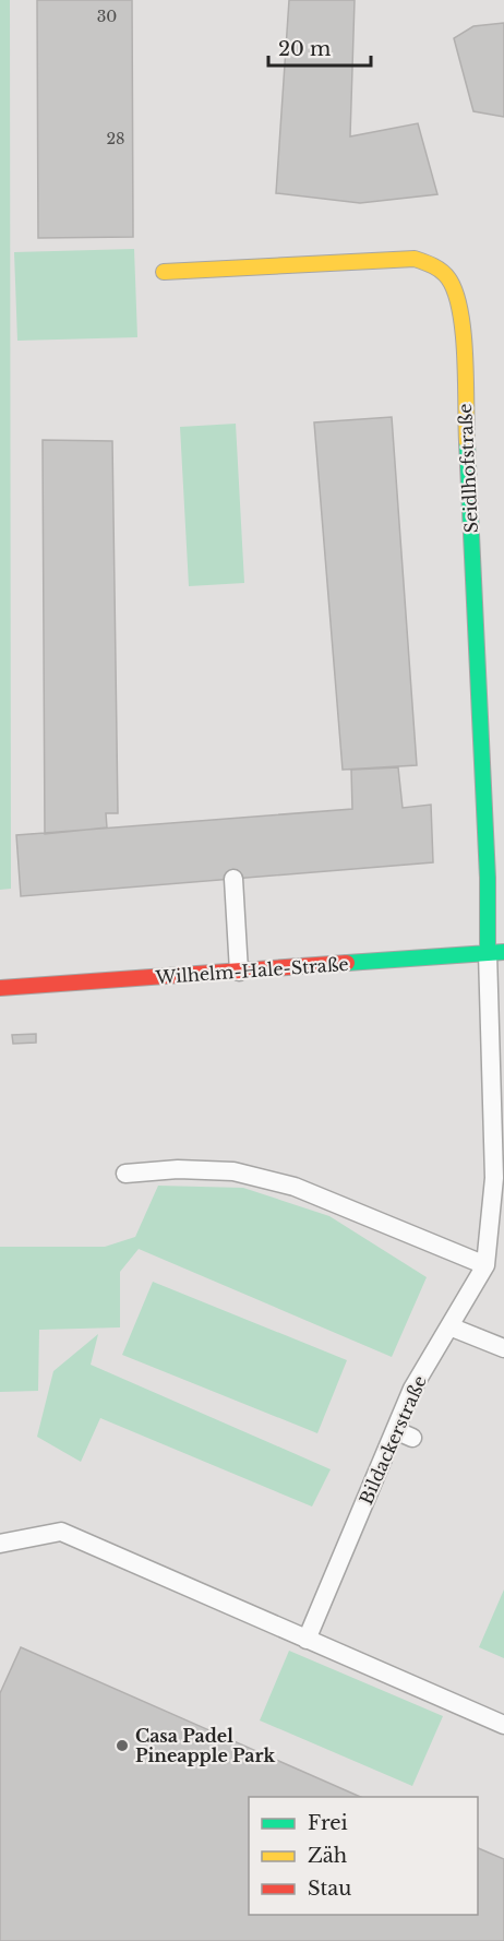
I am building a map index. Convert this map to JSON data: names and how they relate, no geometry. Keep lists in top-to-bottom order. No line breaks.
{"streets":{"street":["Seidlhofstraße","Wilhelm-Hale-Straße"],"lane":["Bildackerstraße"]},"crossings":[["Seidlhofstraße","Wilhelm-Hale-Straße"],["Seidlhofstraße","Bildackerstraße"],["Wilhelm-Hale-Straße","Bildackerstraße"]],"places":["Casa Padel Pineapple Park"],"house_numbers":["30","28"],"legend":["Frei","Zäh","Stau"],"scale_bar":"20 m"}
